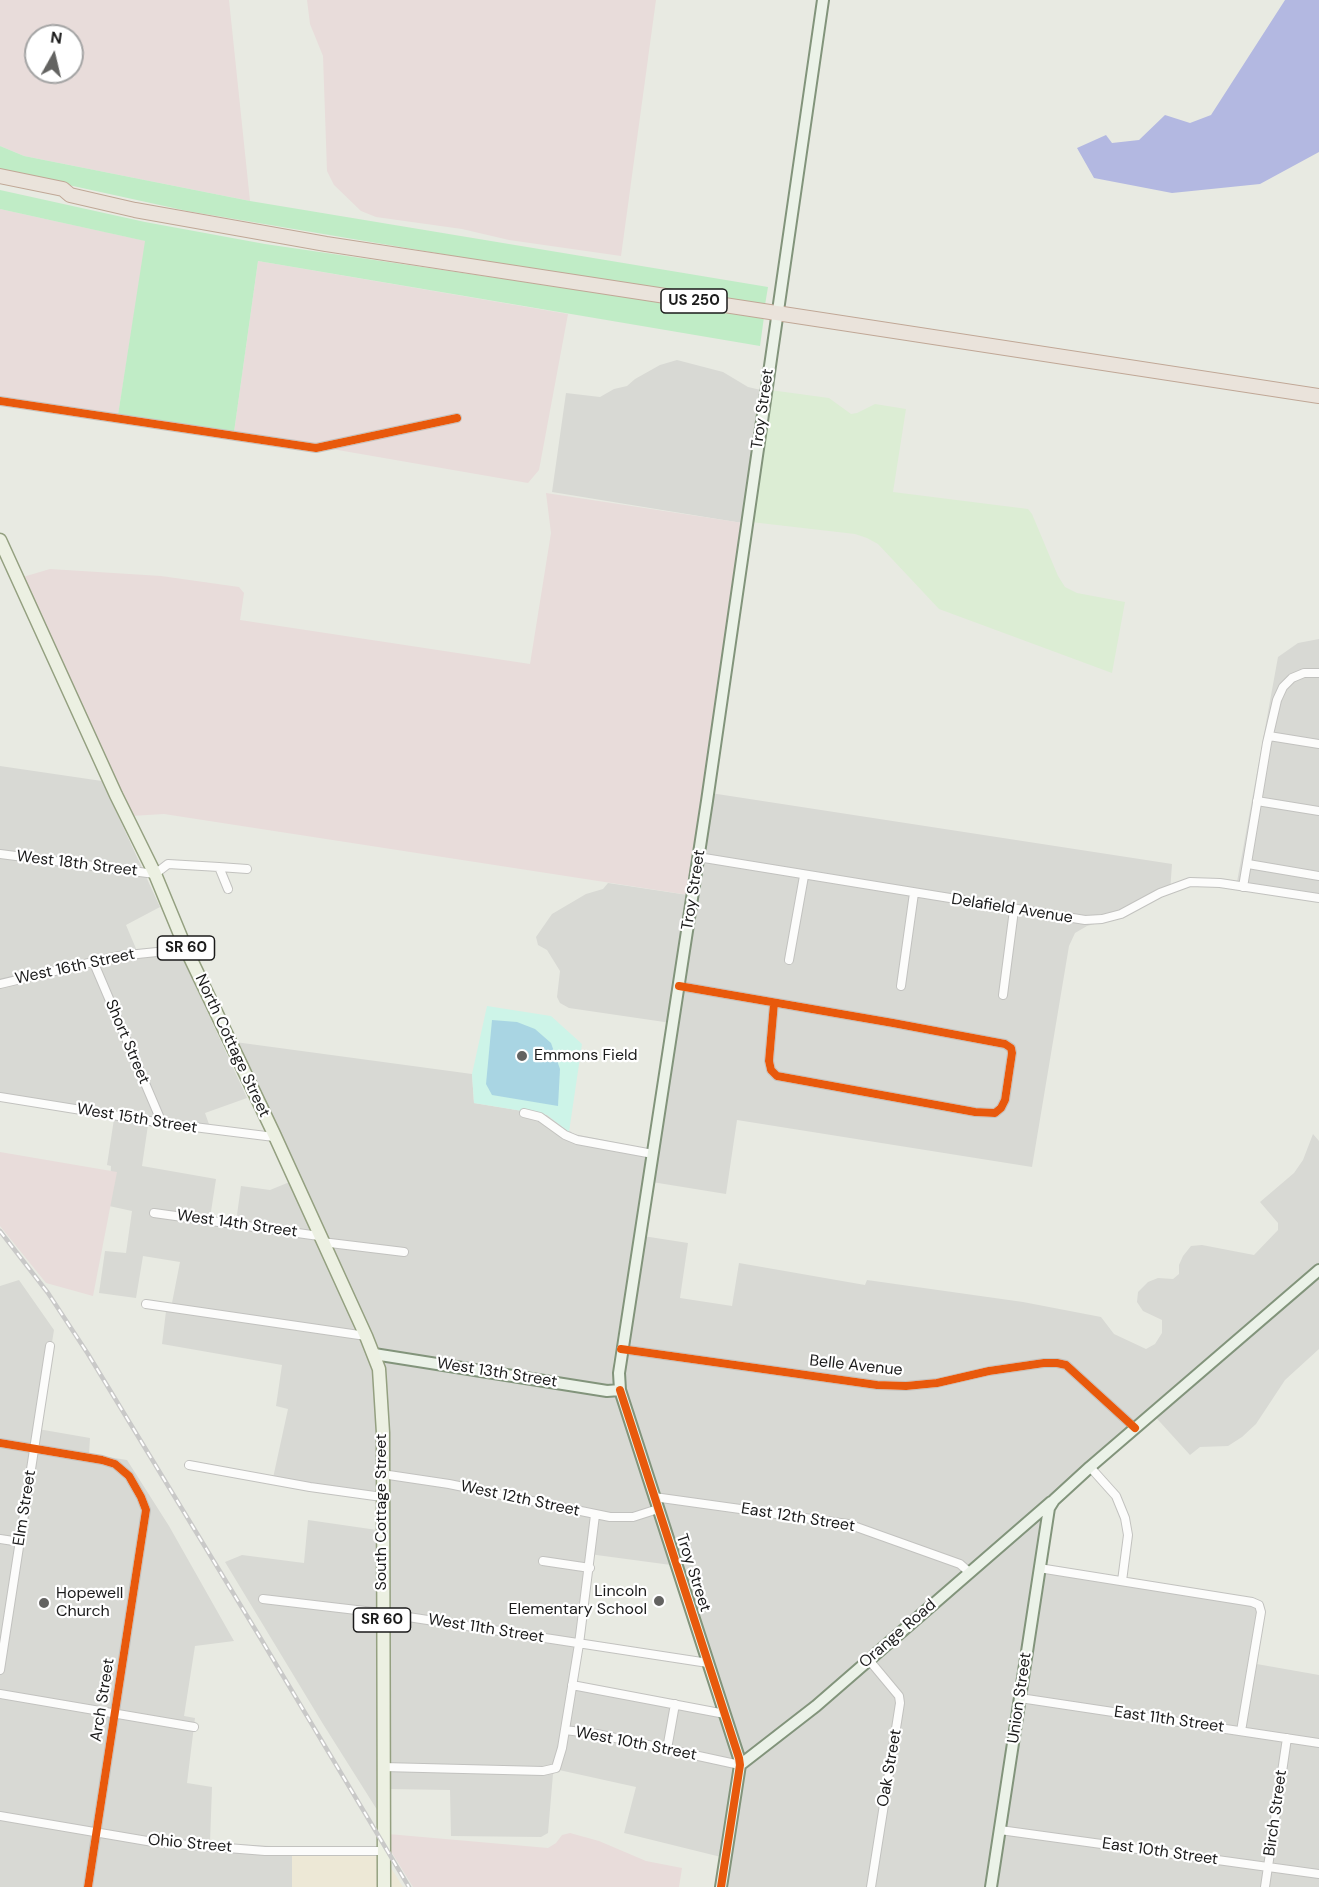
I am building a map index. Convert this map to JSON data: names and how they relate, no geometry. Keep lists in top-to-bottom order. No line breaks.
{"streets":{"highway":["US 250"],"main road":["Troy Street","SR 60","North Cottage Street","West 13th Street","South Cottage Street","Orange Road","Union Street"],"street":["West 18th Street","Delafield Avenue","West 16th Street","Short Street","West 15th Street","West 14th Street","Belle Avenue","West 12th Street","Elm Street","East 12th Street","West 11th Street","Arch Street","East 11th Street","West 10th Street","Oak Street","Birch Street","Ohio Street","East 10th Street"]},"crossings":[["US 250","Troy Street"],["Troy Street","Delafield Avenue"],["Troy Street","Belle Avenue"],["Troy Street","West 13th Street"],["Troy Street","West 12th Street"],["Troy Street","East 12th Street"],["Troy Street","West 11th Street"],["Troy Street","Orange Road"],["Troy Street","West 10th Street"],["West 18th Street","North Cottage Street"],["West 16th Street","Short Street"],["West 16th Street","North Cottage Street"],["Short Street","West 15th Street"],["North Cottage Street","West 15th Street"],["North Cottage Street","West 14th Street"],["North Cottage Street","West 13th Street"],["North Cottage Street","South Cottage Street"],["Belle Avenue","Orange Road"],["West 13th Street","South Cottage Street"],["West 12th Street","South Cottage Street"],["Elm Street","Arch Street"],["South Cottage Street","West 11th Street"],["South Cottage Street","West 10th Street"],["South Cottage Street","Ohio Street"],["East 12th Street","Orange Road"],["Orange Road","Union Street"],["Orange Road","West 10th Street"],["Orange Road","Oak Street"],["Union Street","East 11th Street"],["Union Street","East 10th Street"],["Arch Street","Ohio Street"],["East 11th Street","Birch Street"],["Birch Street","East 10th Street"]],"places":["Emmons Field","Lincoln Elementary School","Hopewell Church"],"north":"top"}
